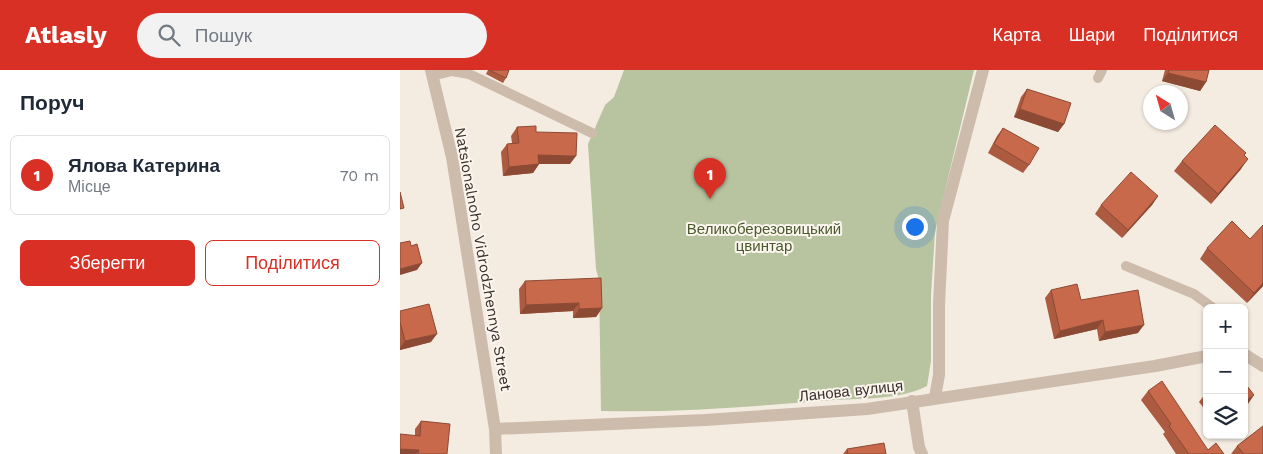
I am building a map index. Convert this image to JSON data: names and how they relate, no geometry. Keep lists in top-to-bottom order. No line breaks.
{"streets":{"street":["Natsionalnoho Vidrodzhennya Street","Ланова вулиця"]},"crossings":[["Natsionalnoho Vidrodzhennya Street","Ланова вулиця"]],"parks":["Великоберезовицький цвинтар"],"north":"top left","page":{"header":"Atlasly","search":"Пошук","nav":["Карта","Шари","Поділитися"],"heading":"Поруч","list":[{"mark":"1","name":"Ялова Катерина","note":"Місце","value":"70 m"}],"pins":"1","buttons":["Зберегти","Поділитися"],"map_buttons":["+","−"]}}
